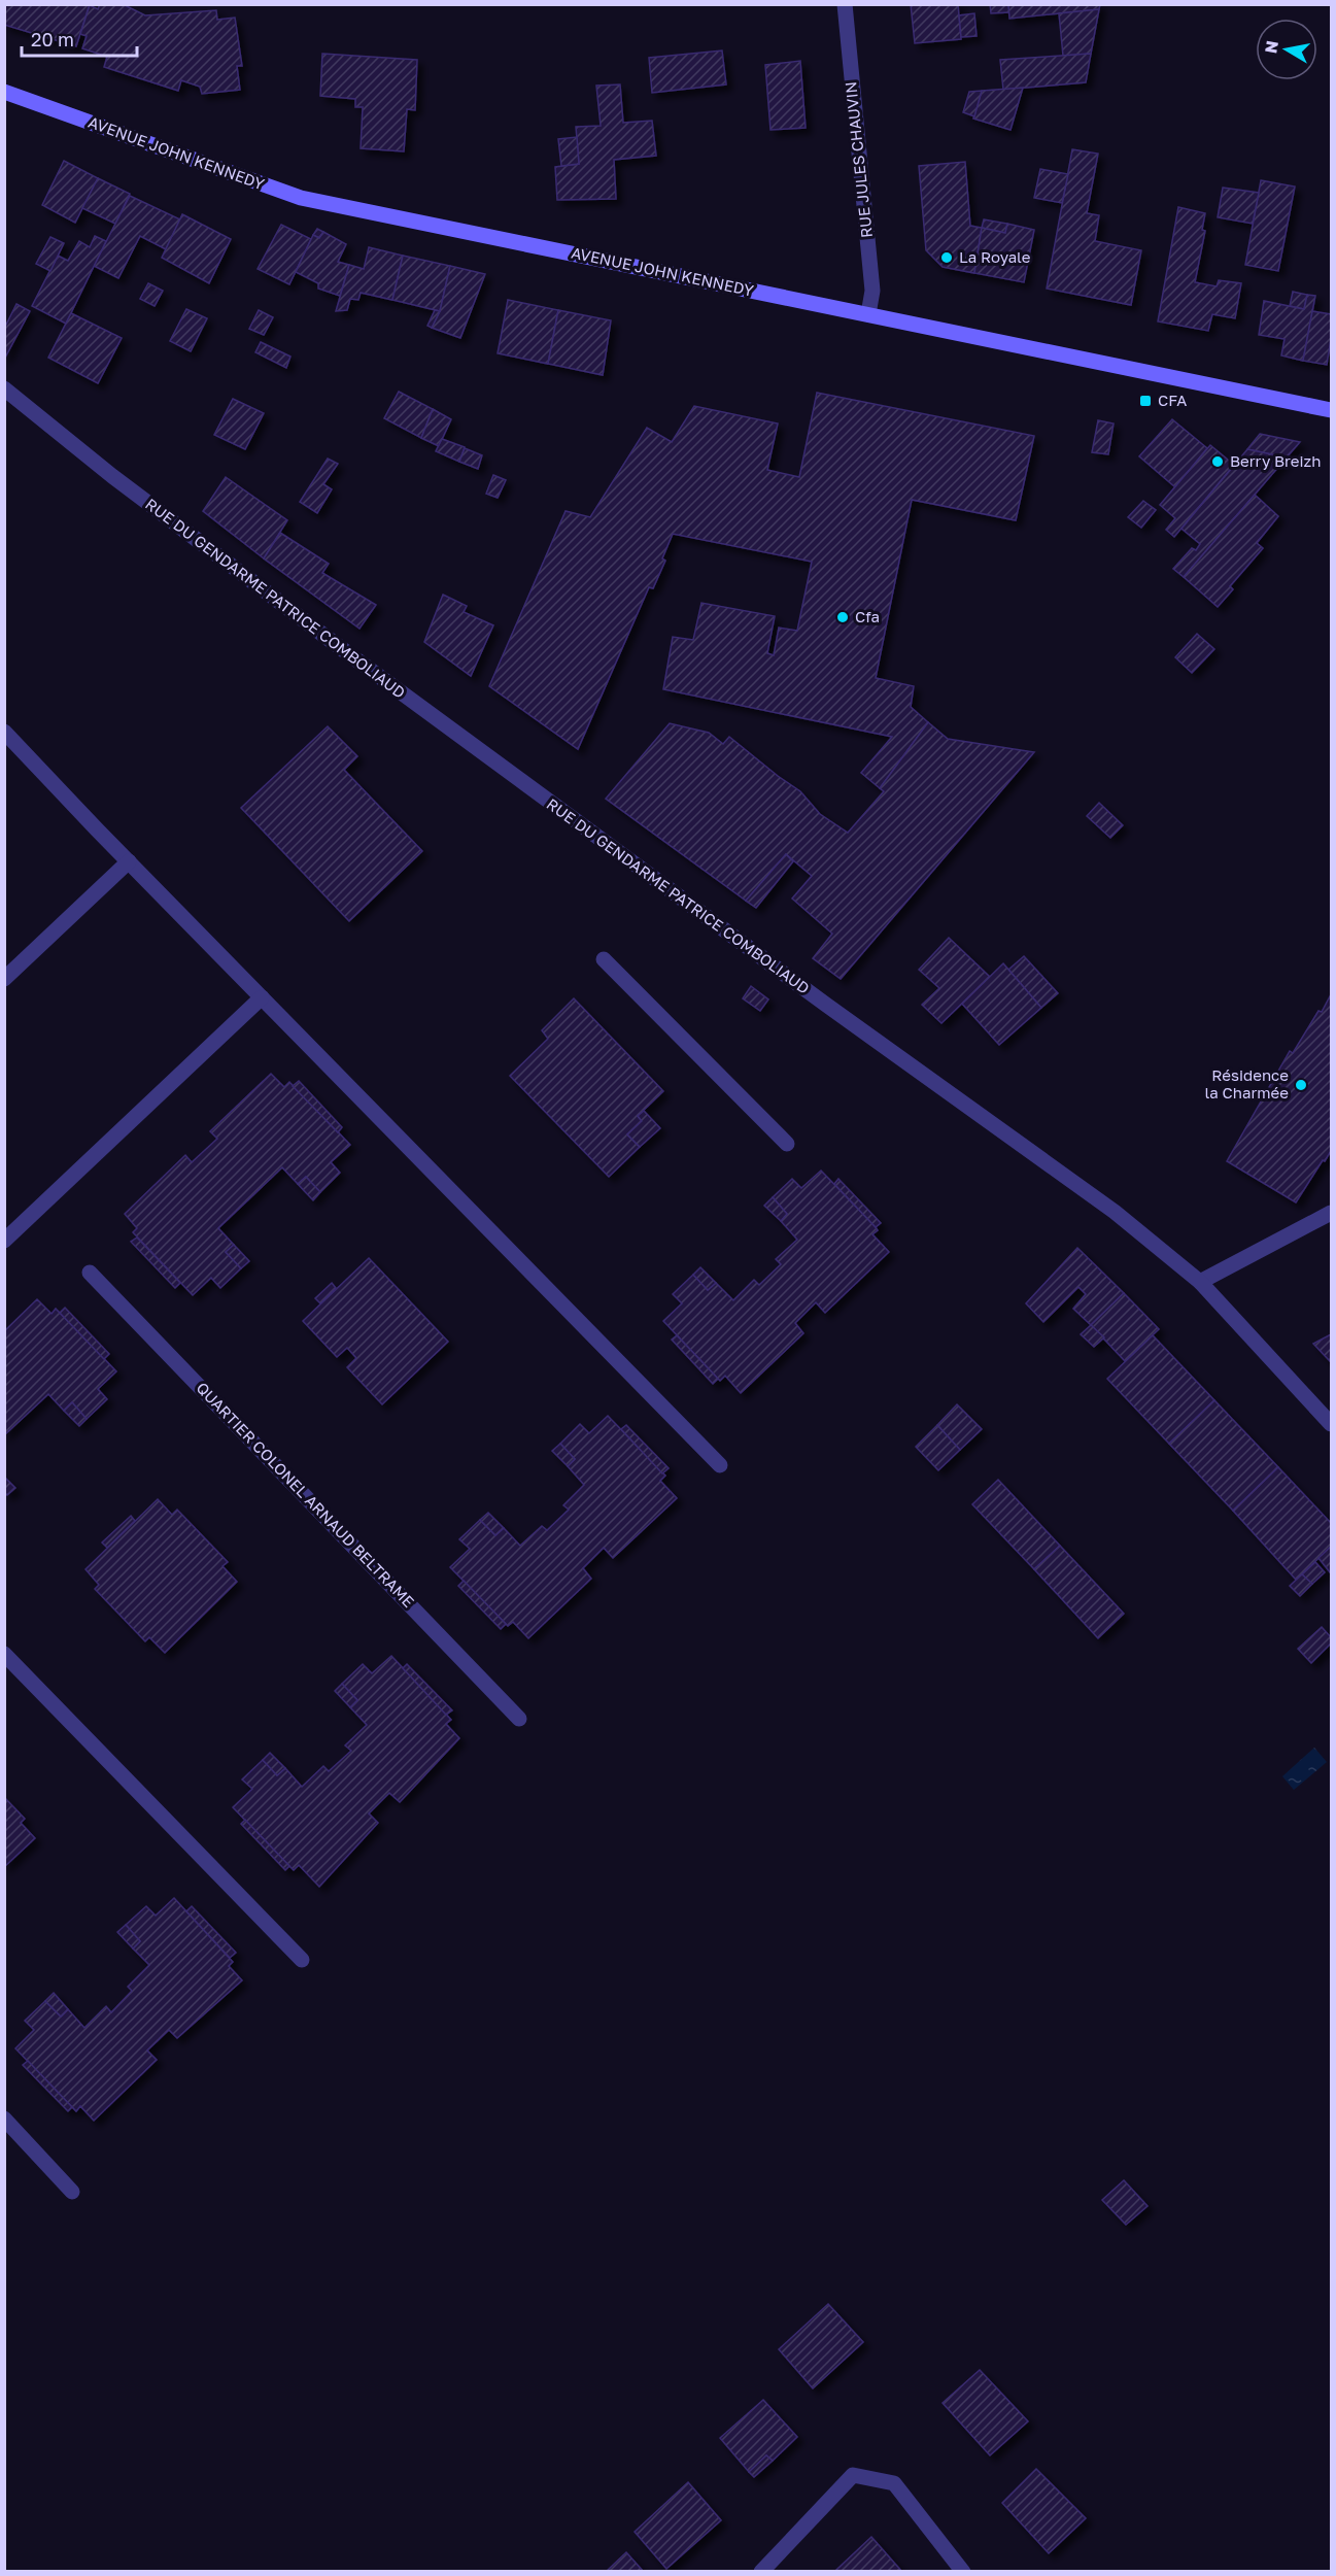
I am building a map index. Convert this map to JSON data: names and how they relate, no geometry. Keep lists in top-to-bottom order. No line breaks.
{"streets":{"main road":["AVENUE JOHN KENNEDY"],"street":["RUE JULES CHAUVIN","RUE DU GENDARME PATRICE COMBOLIAUD","QUARTIER COLONEL ARNAUD BELTRAME"]},"crossings":[["AVENUE JOHN KENNEDY","RUE JULES CHAUVIN"]],"places":{"other":["La Royale","Berry Breizh","Cfa","Résidence la Charmée"],"transit":["CFA"]},"scale_bar":"20 m","north":"left"}
